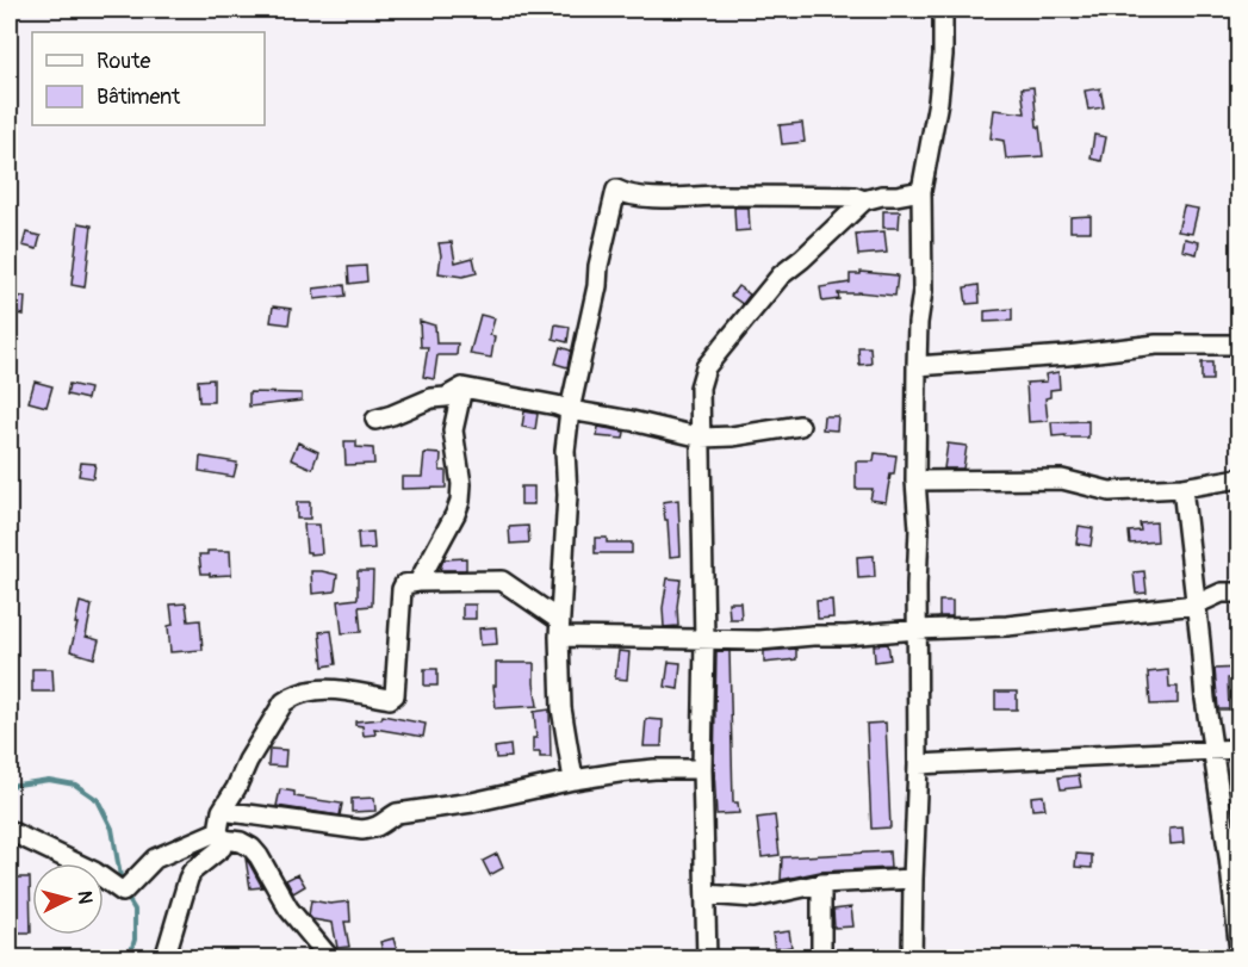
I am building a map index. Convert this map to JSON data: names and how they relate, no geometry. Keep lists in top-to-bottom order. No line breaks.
{"legend":["Route","Bâtiment"],"north":"right"}
